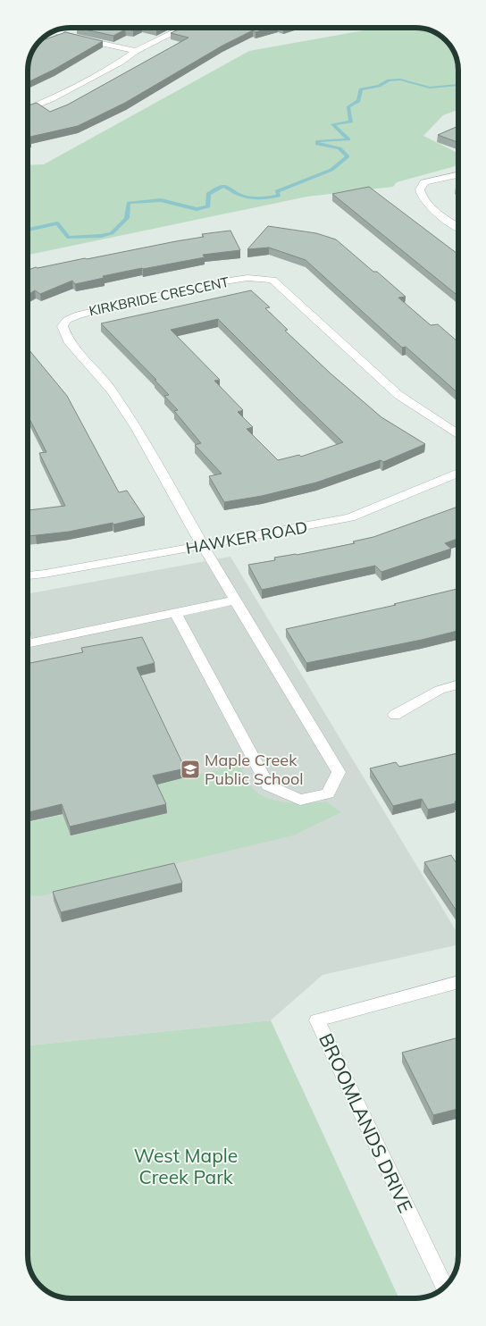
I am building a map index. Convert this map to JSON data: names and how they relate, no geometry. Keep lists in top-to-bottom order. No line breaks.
{"streets":{"street":["KIRKBRIDE CRESCENT","HAWKER ROAD","BROOMLANDS DRIVE"]},"crossings":[["KIRKBRIDE CRESCENT","HAWKER ROAD"]],"parks":["West Maple Creek Park"],"places":{"school or university":["Maple Creek Public School"]}}
